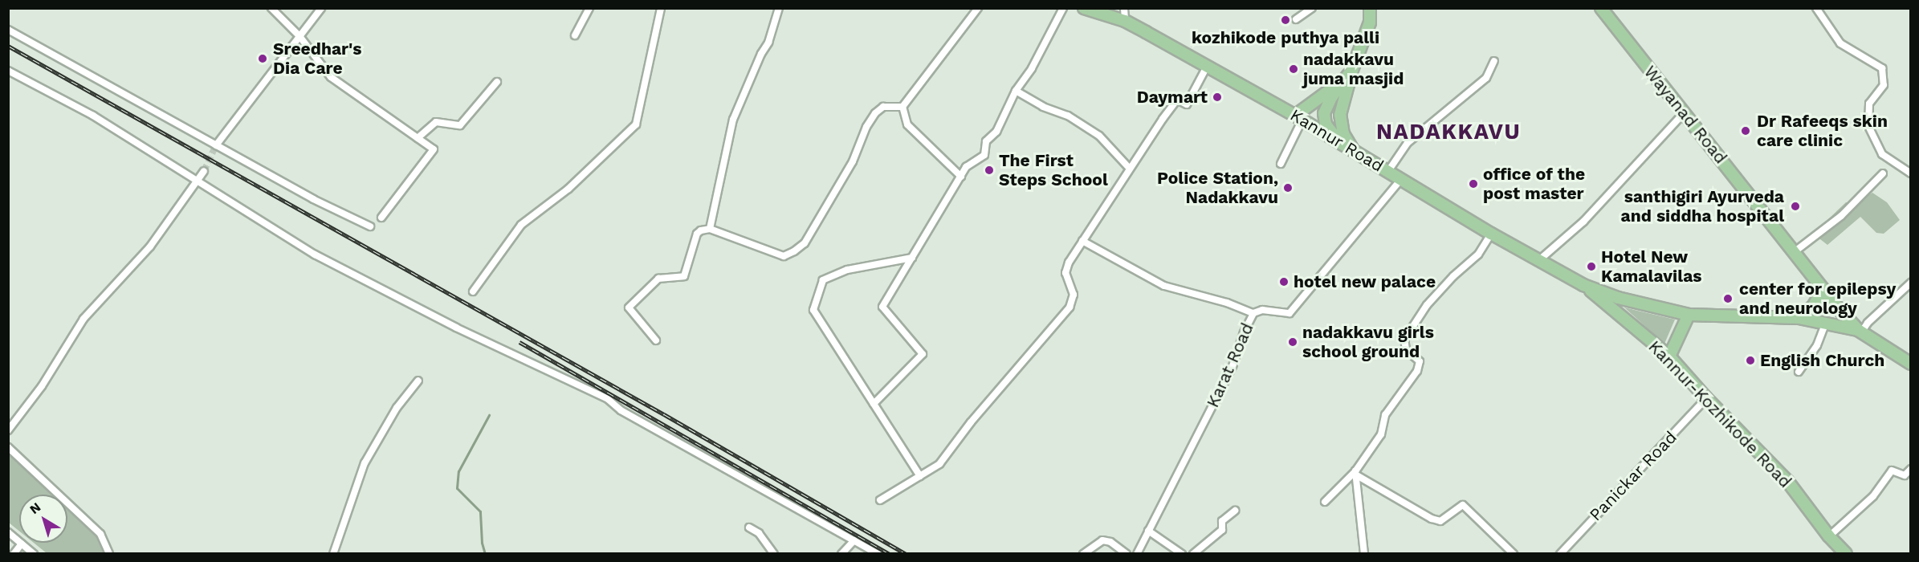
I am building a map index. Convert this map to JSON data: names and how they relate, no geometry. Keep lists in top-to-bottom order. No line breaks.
{"streets":{"main road":["Wayanad Road","Kannur Road","Kannur-Kozhikode Road"],"street":["Karat Road","Panickar Road"]},"crossings":[["Kannur Road","Karat Road"],["Kannur Road","Kannur-Kozhikode Road"],["Kannur-Kozhikode Road","Panickar Road"]],"districts":["NADAKKAVU"],"places":["kozhikode puthya palli","Sreedhar's Dia Care","nadakkavu juma masjid","Daymart","Dr Rafeeqs skin care clinic","The First Steps School","office of the post master","Police Station, Nadakkavu","santhigiri Ayurveda and siddha hospital","Hotel New Kamalavilas","hotel new palace","center for epilepsy and neurology","nadakkavu girls school ground","English Church"],"north":"top left"}
